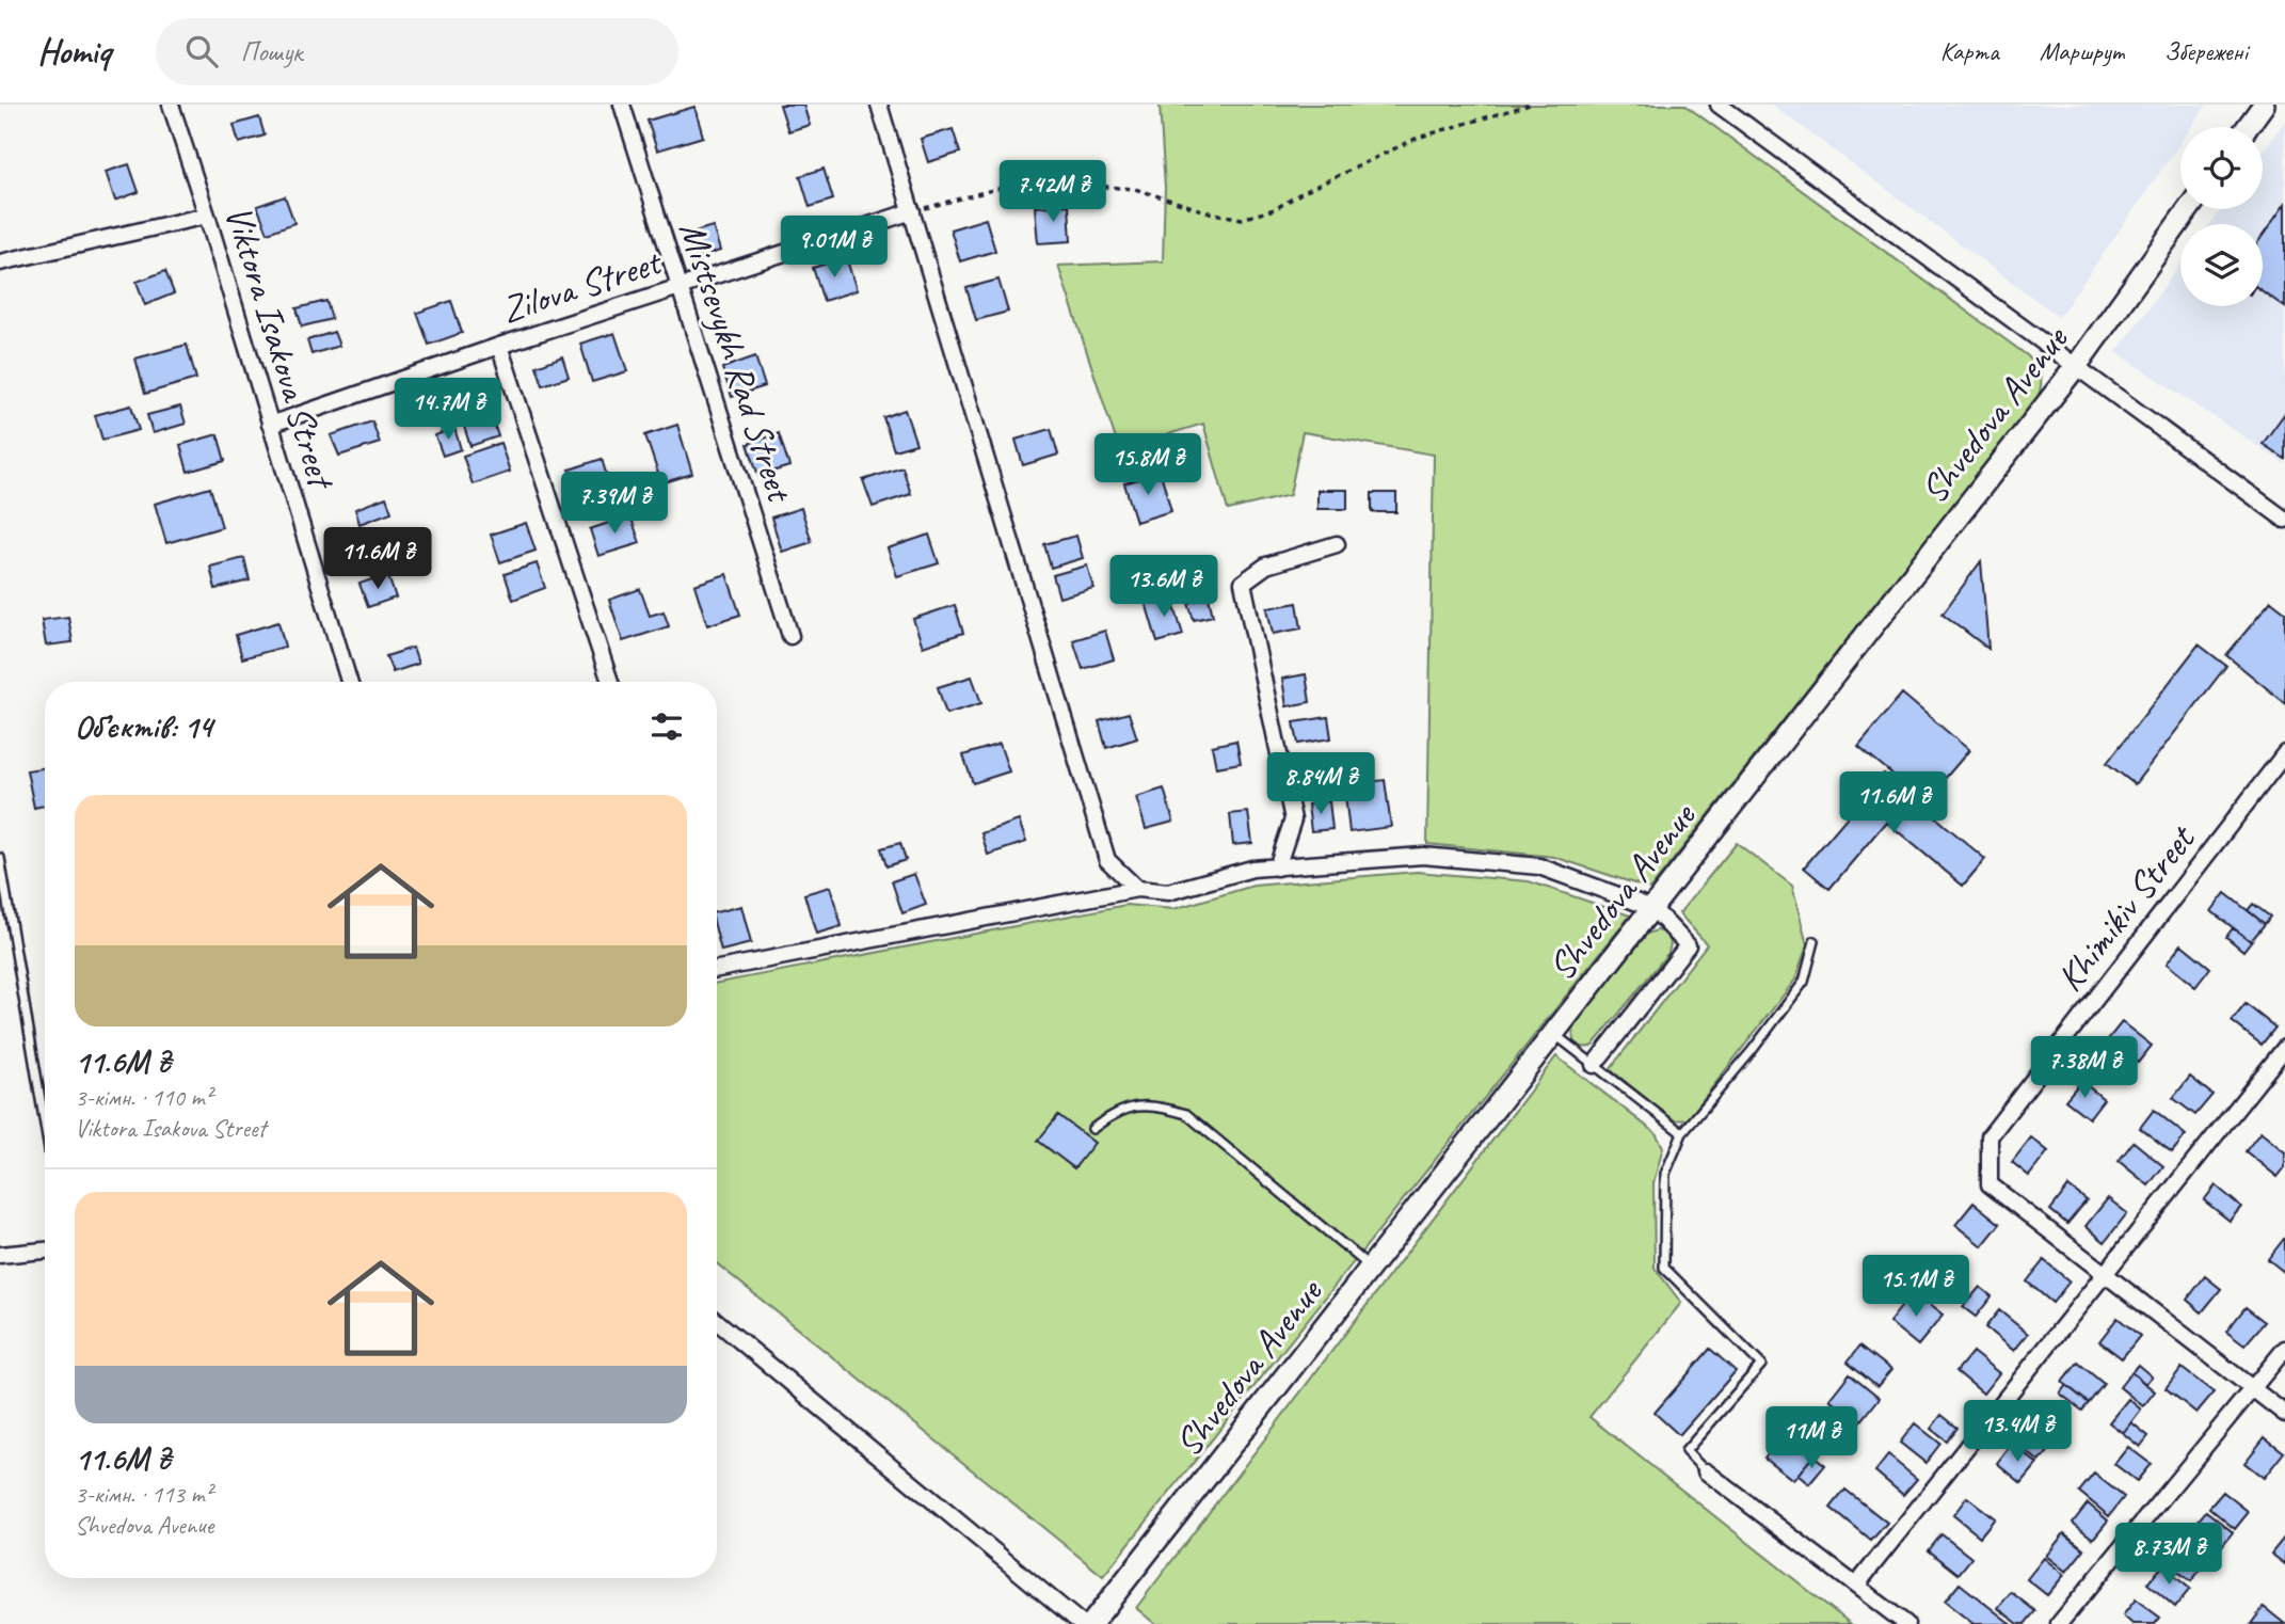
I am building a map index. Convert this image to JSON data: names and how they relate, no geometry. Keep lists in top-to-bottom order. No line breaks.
{"streets":{"street":["Zilova Street","Viktora Isakova Street","Mistsevykh Rad Street","Shvedova Avenue","Khimikiv Street"]},"crossings":[["Zilova Street","Viktora Isakova Street"],["Zilova Street","Mistsevykh Rad Street"]],"page":{"header":"Homiq","search":"Пошук","nav":["Карта","Маршрут","Збережені"],"price":["7.42M ₴","9.01M ₴","14.7M ₴","15.8M ₴","7.39M ₴","11.6M ₴","13.6M ₴","8.84M ₴","11.6M ₴","7.38M ₴","15.1M ₴","13.4M ₴","11M ₴","8.73M ₴"],"heading":"Об’єктів: 14","list":[{"name":"11.6M ₴","note":"3-кімн. · 110 m² · Viktora Isakova Street"},{"name":"11.6M ₴","note":"3-кімн. · 113 m² · Shvedova Avenue"}]}}
